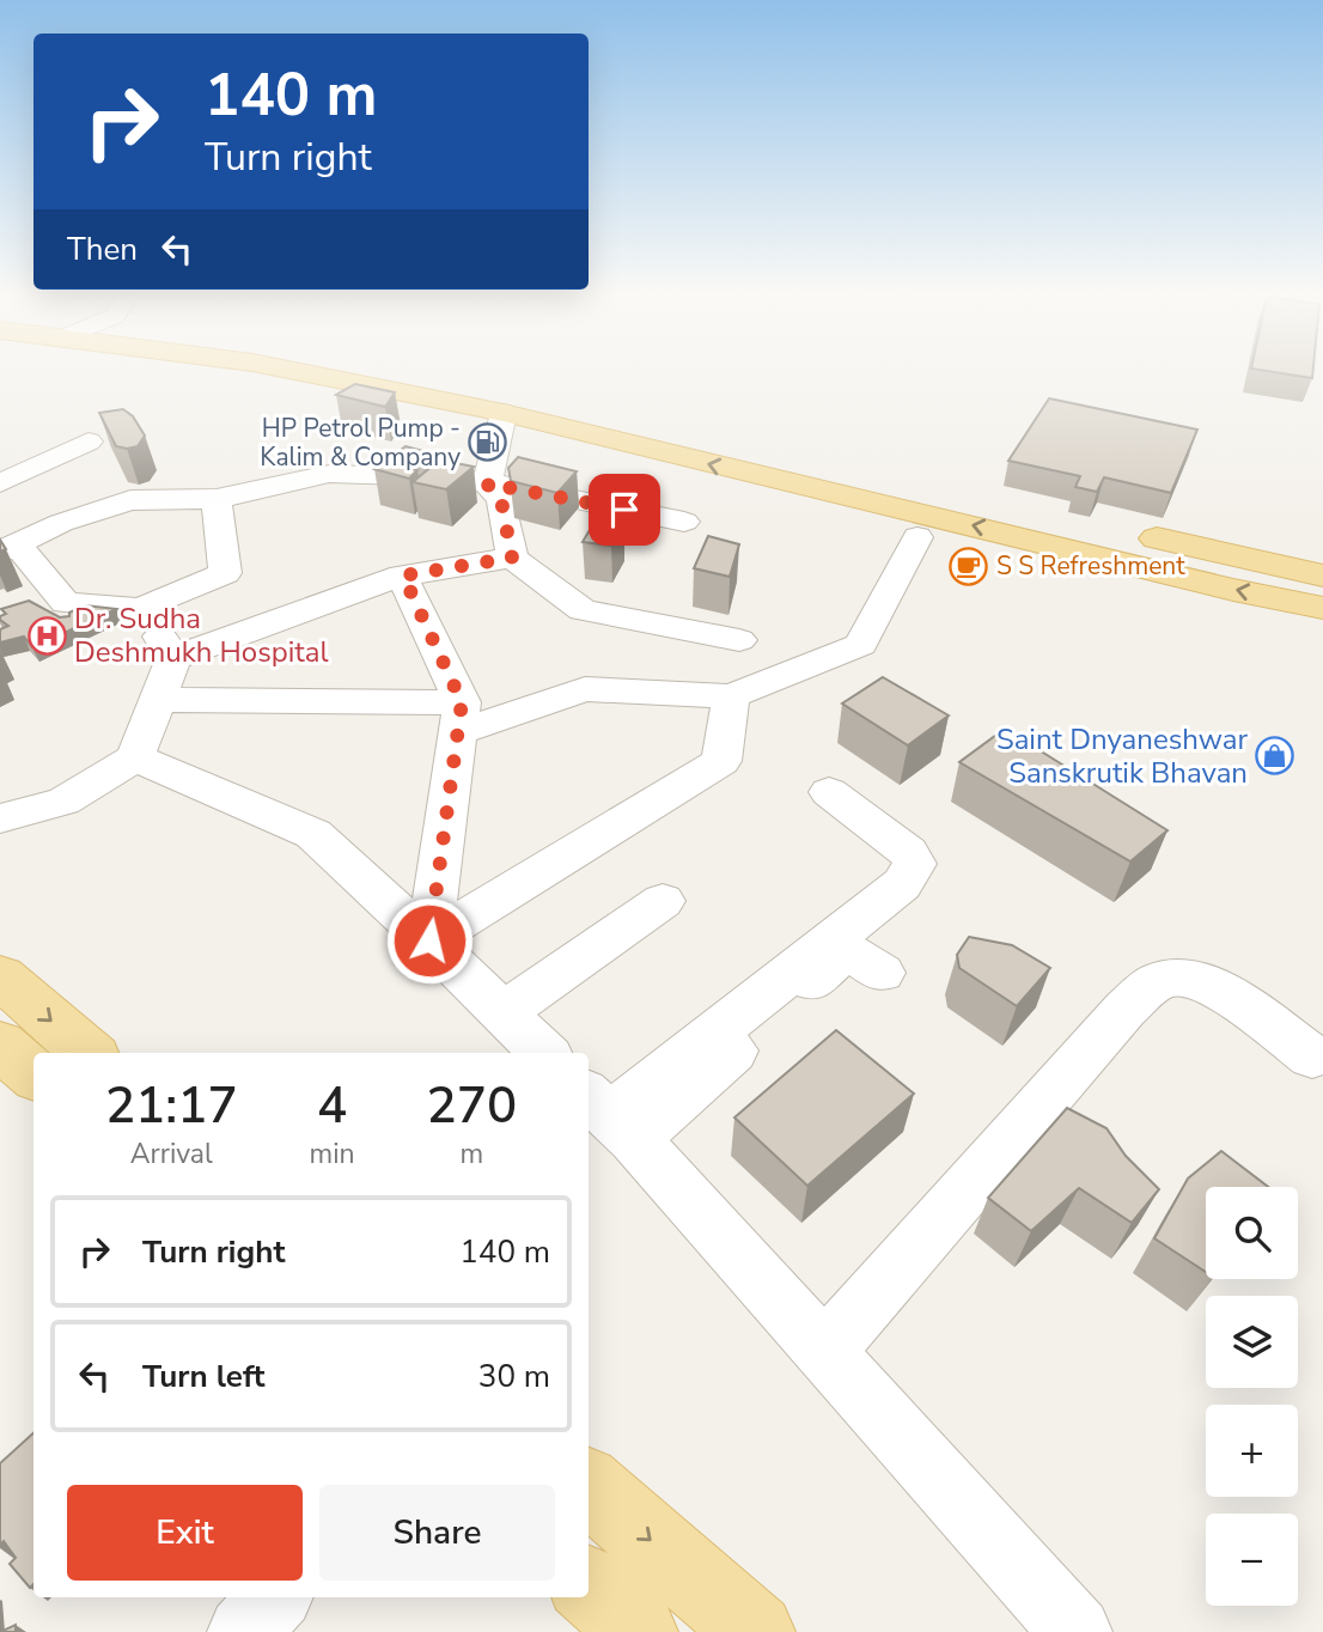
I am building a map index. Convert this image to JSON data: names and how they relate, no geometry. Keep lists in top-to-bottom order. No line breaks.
{"places":{"fuel station":["HP Petrol Pump - Kalim & Company"],"cafe":["S S Refreshment"],"hospital":["Dr. Sudha Deshmukh Hospital"],"shop":["Saint Dnyaneshwar Sanskrutik Bhavan"]},"page":{"turn":["140 m","Turn right"],"then":"Then","eta":["21:17","Arrival","4","min","270","m"],"map_buttons":["+","−"],"list":[{"name":"Turn right","value":"140 m"},{"name":"Turn left","value":"30 m"}],"buttons":["Exit","Share"]}}
